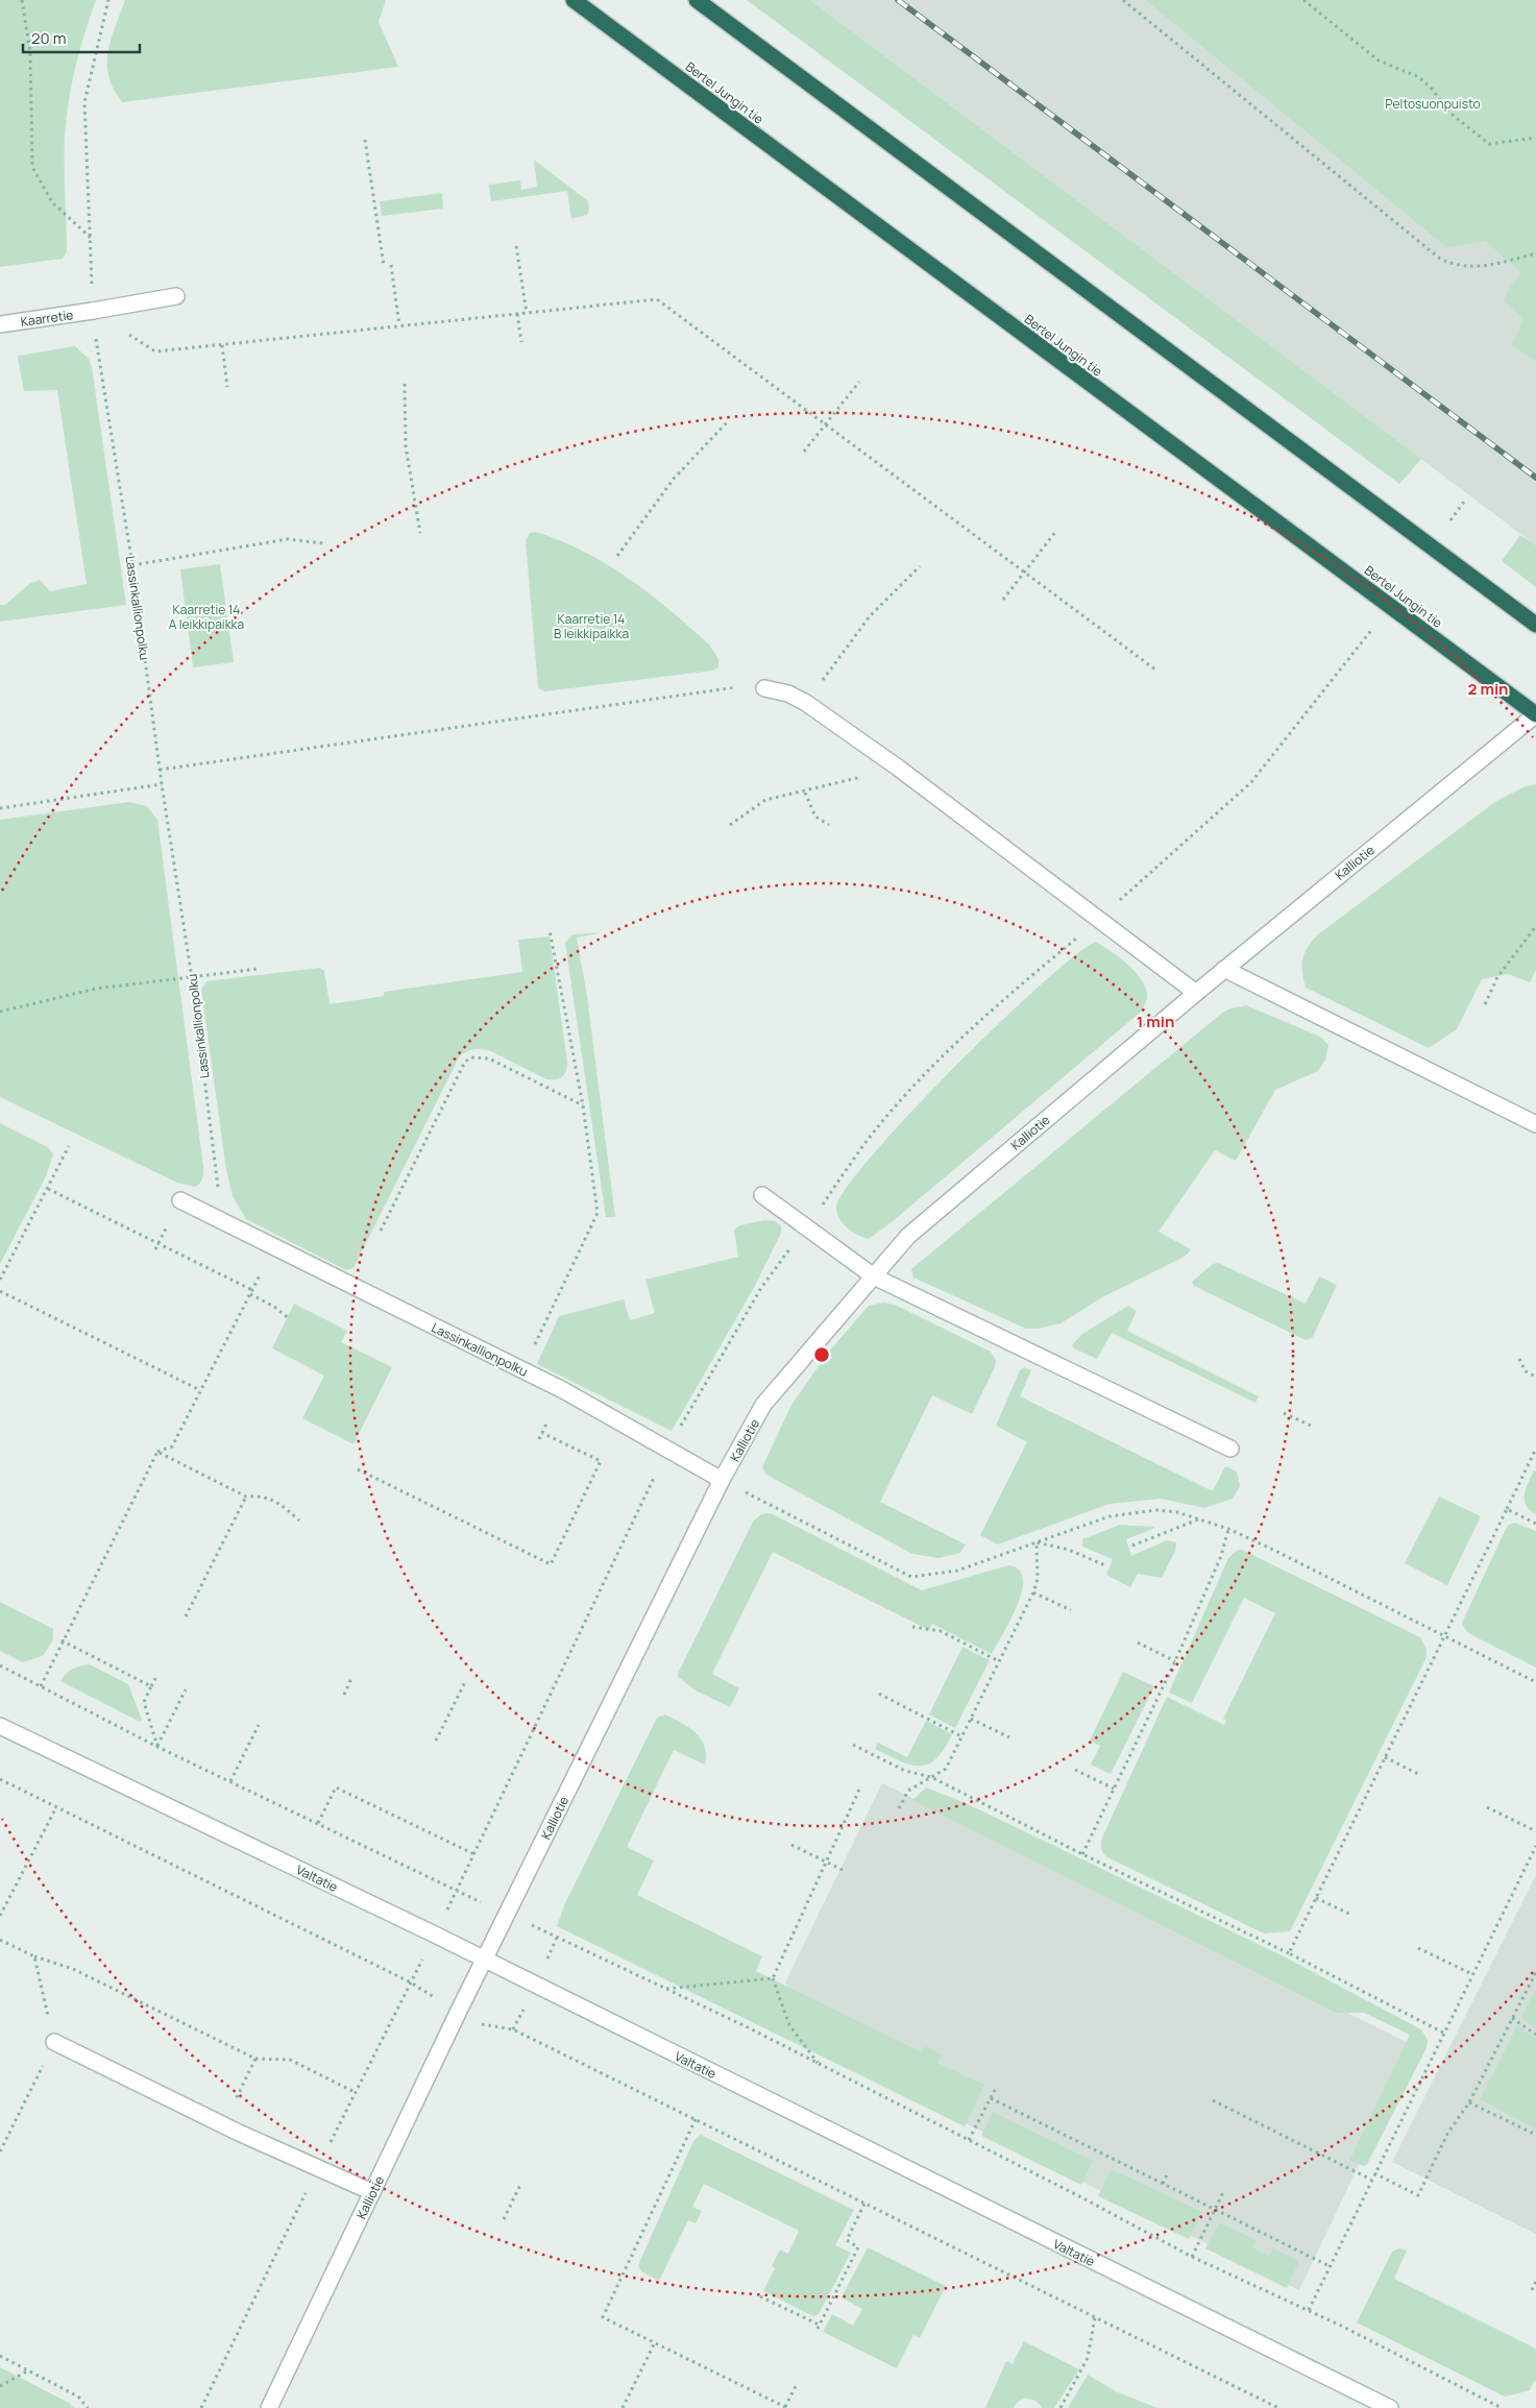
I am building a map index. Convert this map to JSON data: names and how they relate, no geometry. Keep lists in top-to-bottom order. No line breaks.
{"streets":{"highway":["Bertel Jungin tie"],"street":["Kaarretie","Lassinkallionpolku","Kalliotie","Valtatie"]},"crossings":[["Bertel Jungin tie","Kalliotie"],["Kaarretie","Lassinkallionpolku"],["Lassinkallionpolku","Kalliotie"],["Kalliotie","Valtatie"]],"parks":["Peltosuonpuisto","Kaarretie 14 A leikkipaikka","Kaarretie 14 B leikkipaikka"],"scale_bar":"20 m","rings":["2 min","1 min"]}
